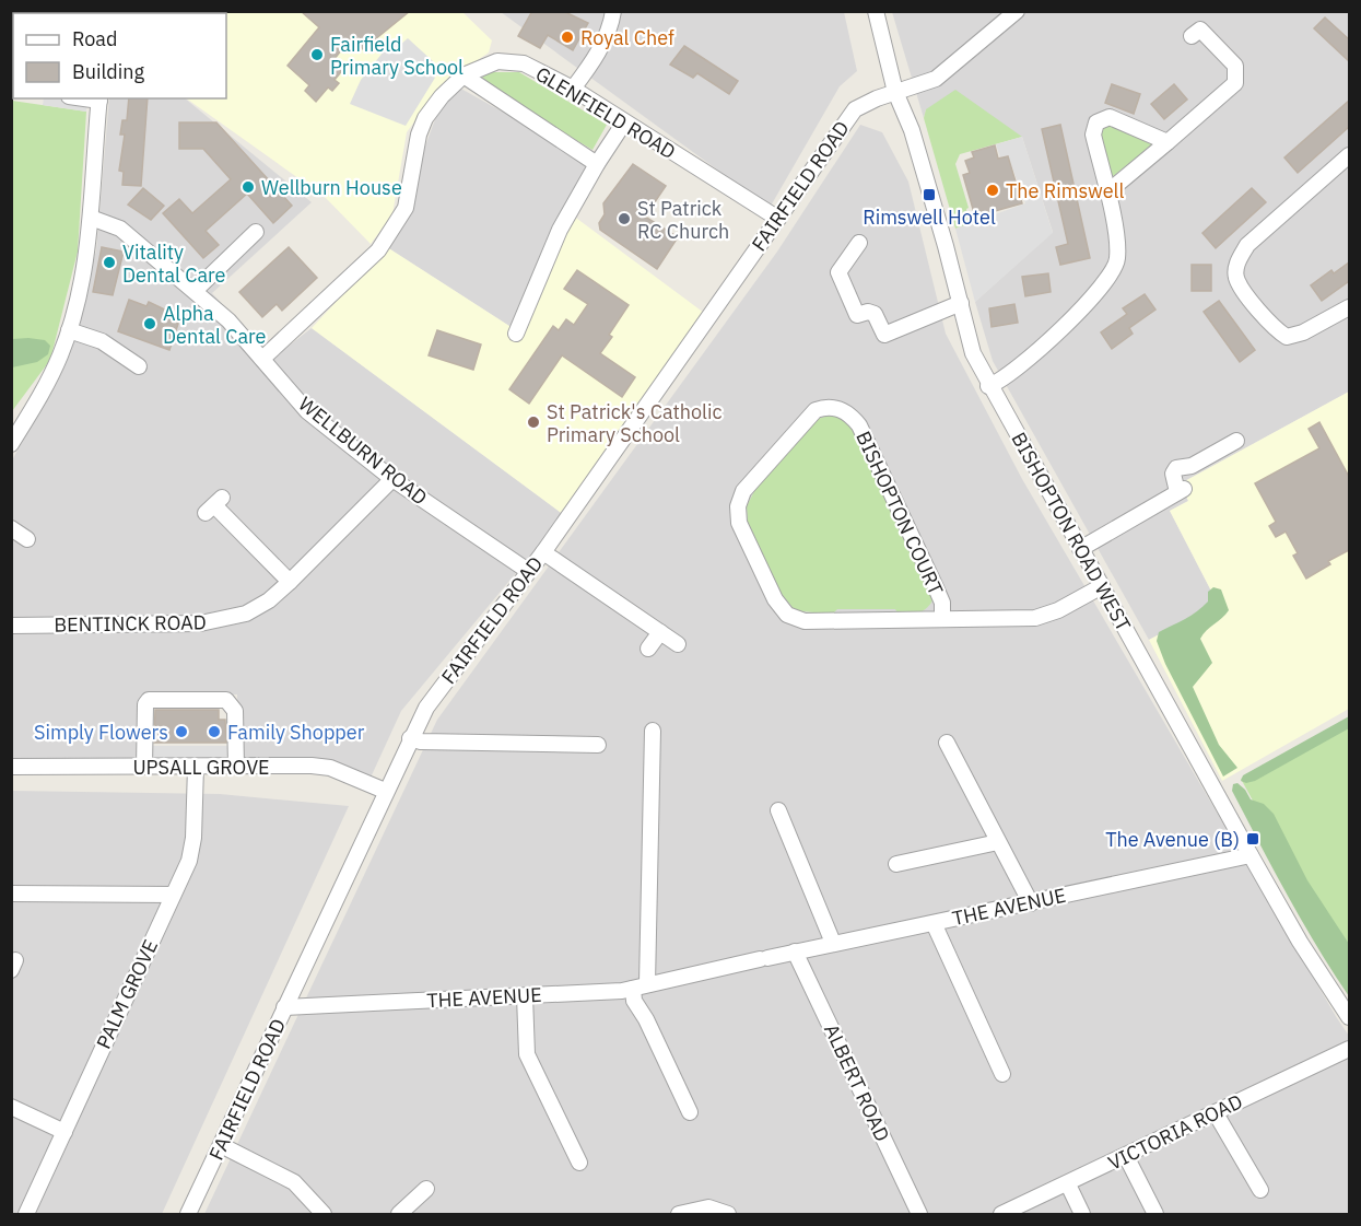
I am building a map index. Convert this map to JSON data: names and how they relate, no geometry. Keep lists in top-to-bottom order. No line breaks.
{"streets":{"street":["GLENFIELD ROAD","FAIRFIELD ROAD","WELLBURN ROAD","BISHOPTON COURT","BISHOPTON ROAD WEST","BENTINCK ROAD","UPSALL GROVE","THE AVENUE","PALM GROVE","ALBERT ROAD","VICTORIA ROAD"]},"crossings":[["GLENFIELD ROAD","FAIRFIELD ROAD"],["GLENFIELD ROAD","WELLBURN ROAD"],["FAIRFIELD ROAD","WELLBURN ROAD"],["FAIRFIELD ROAD","BISHOPTON ROAD WEST"],["FAIRFIELD ROAD","UPSALL GROVE"],["FAIRFIELD ROAD","THE AVENUE"],["WELLBURN ROAD","BENTINCK ROAD"],["BISHOPTON COURT","BISHOPTON ROAD WEST"],["BISHOPTON ROAD WEST","THE AVENUE"],["UPSALL GROVE","PALM GROVE"],["THE AVENUE","ALBERT ROAD"]],"places":{"other":["Royal Chef","Fairfield Primary School","Wellburn House","The Rimswell","St Patrick RC Church","Vitality Dental Care","Alpha Dental Care","St Patrick's Catholic Primary School","Simply Flowers","Family Shopper"],"transit":["Rimswell Hotel","The Avenue (B)"]},"legend":["Road","Building"]}
